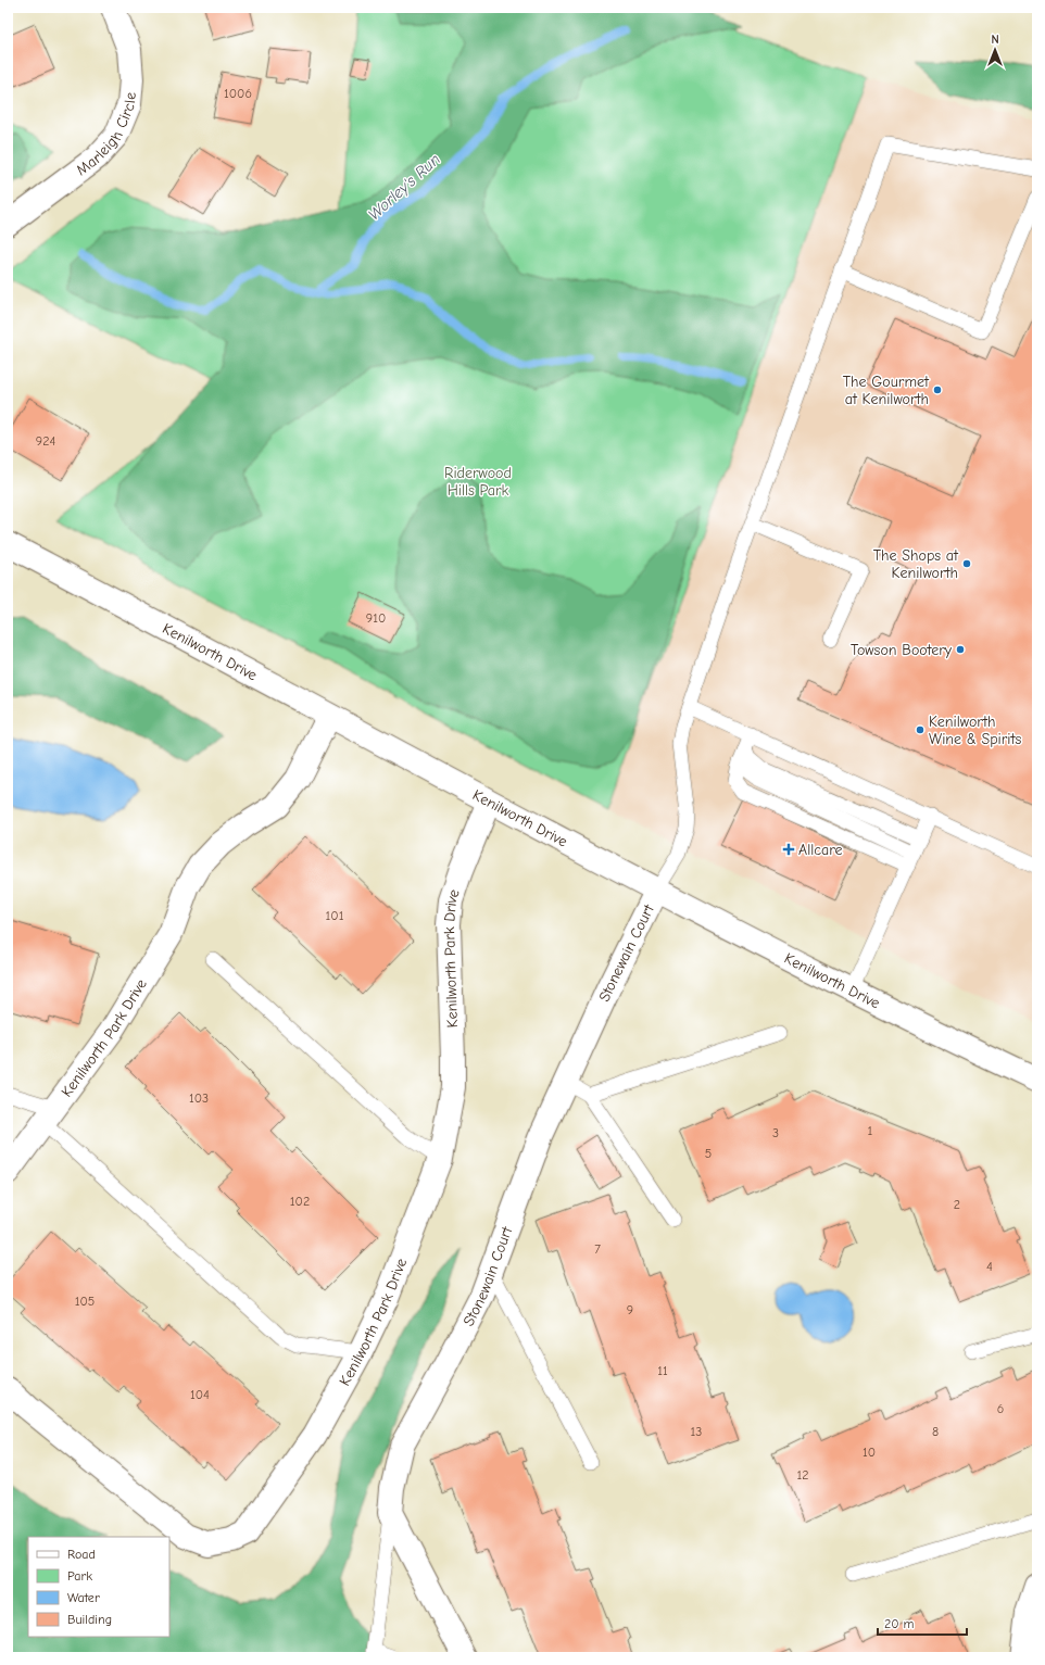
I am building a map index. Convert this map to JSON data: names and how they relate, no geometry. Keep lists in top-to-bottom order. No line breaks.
{"streets":{"street":["Marleigh Circle","Kenilworth Drive","Stonewain Court","Kenilworth Park Drive"]},"crossings":[["Kenilworth Drive","Stonewain Court"],["Kenilworth Drive","Kenilworth Park Drive"]],"water":["Worley's Run"],"parks":["Riderwood Hills Park"],"places":{"other":["The Gourmet at Kenilworth","The Shops at Kenilworth","Towson Bootery","Kenilworth Wine & Spirits"],"health":["Allcare"]},"house_numbers":["1006","924","910","101","103","1","3","5","102","2","7","4","105","9","11","104","6","13","8","10","12"],"legend":["Road","Park","Water","Building"],"scale_bar":"20 m","north":"top"}
